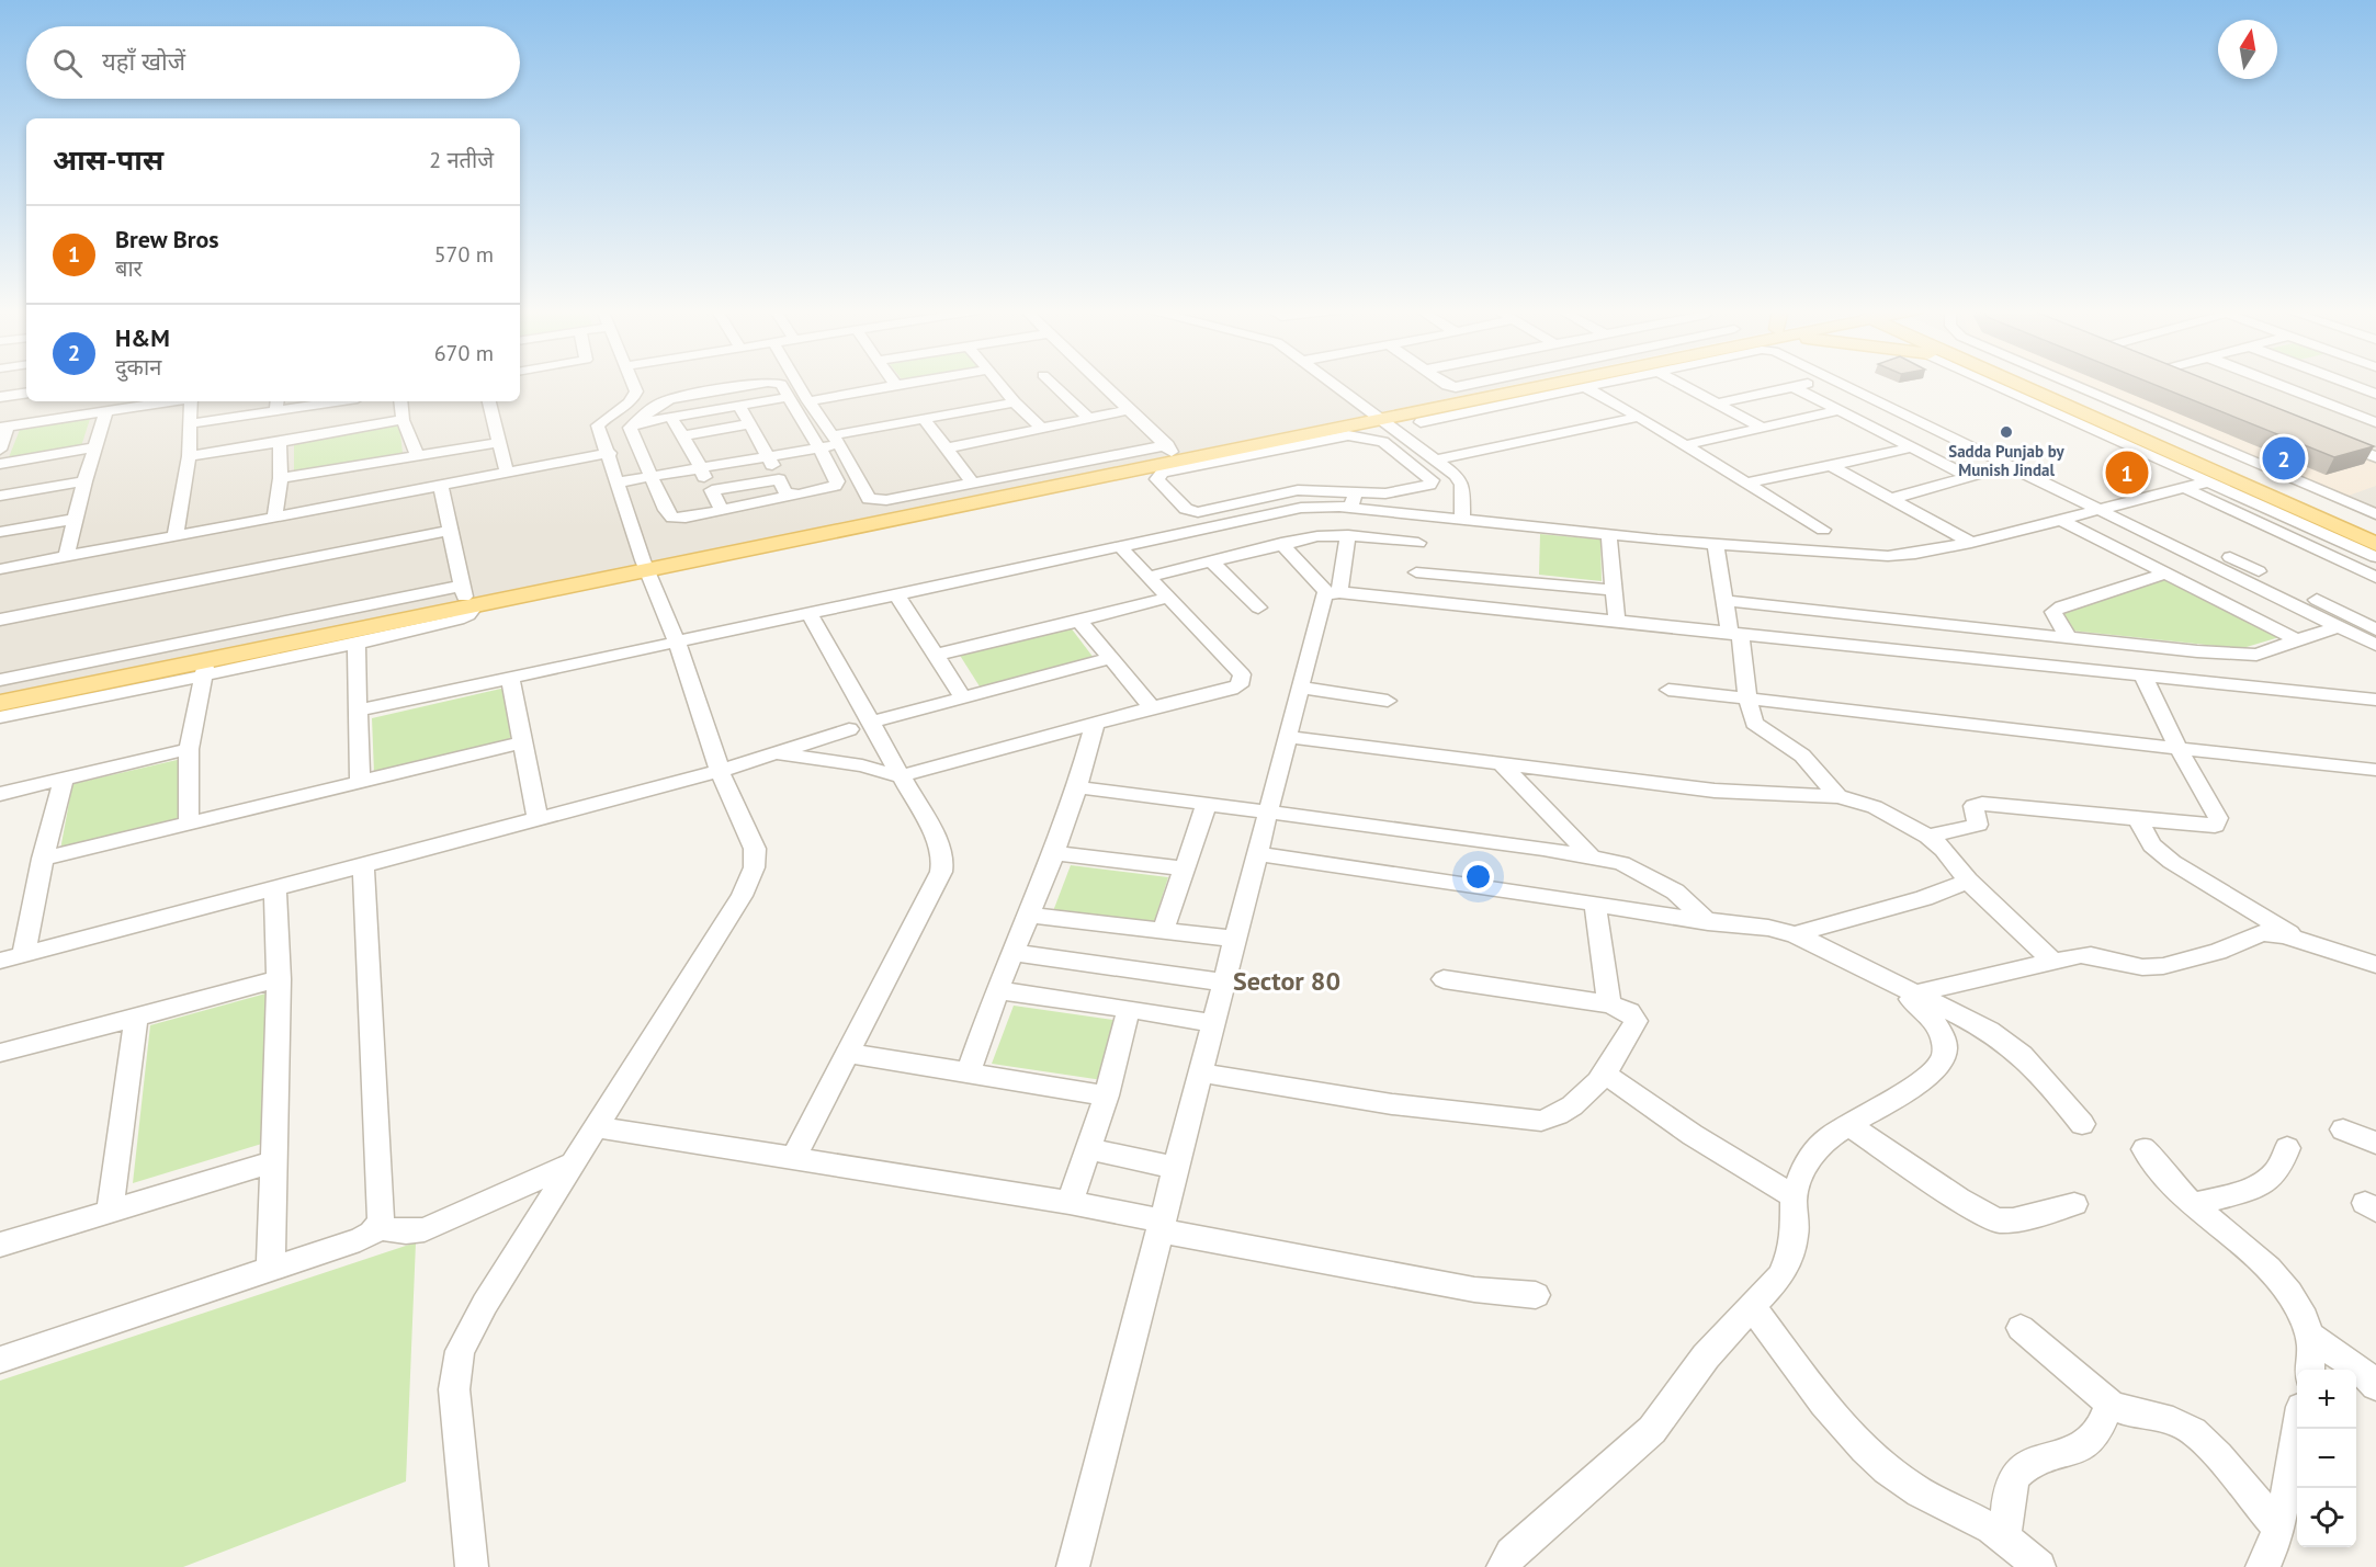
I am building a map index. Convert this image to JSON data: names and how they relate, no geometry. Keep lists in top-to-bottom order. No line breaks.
{"districts":["Sector 80"],"places":["Sadda Punjab by Munish Jindal"],"north":"top","page":{"search":"यहाँ खोजें","heading":["आस-पास","2 नतीजे"],"list":[{"mark":"1","name":"Brew Bros","note":"बार","value":"570 m"},{"mark":"2","name":"H&M","note":"दुकान","value":"670 m"}],"pins":["2","1"],"map_buttons":["+","−"]}}
